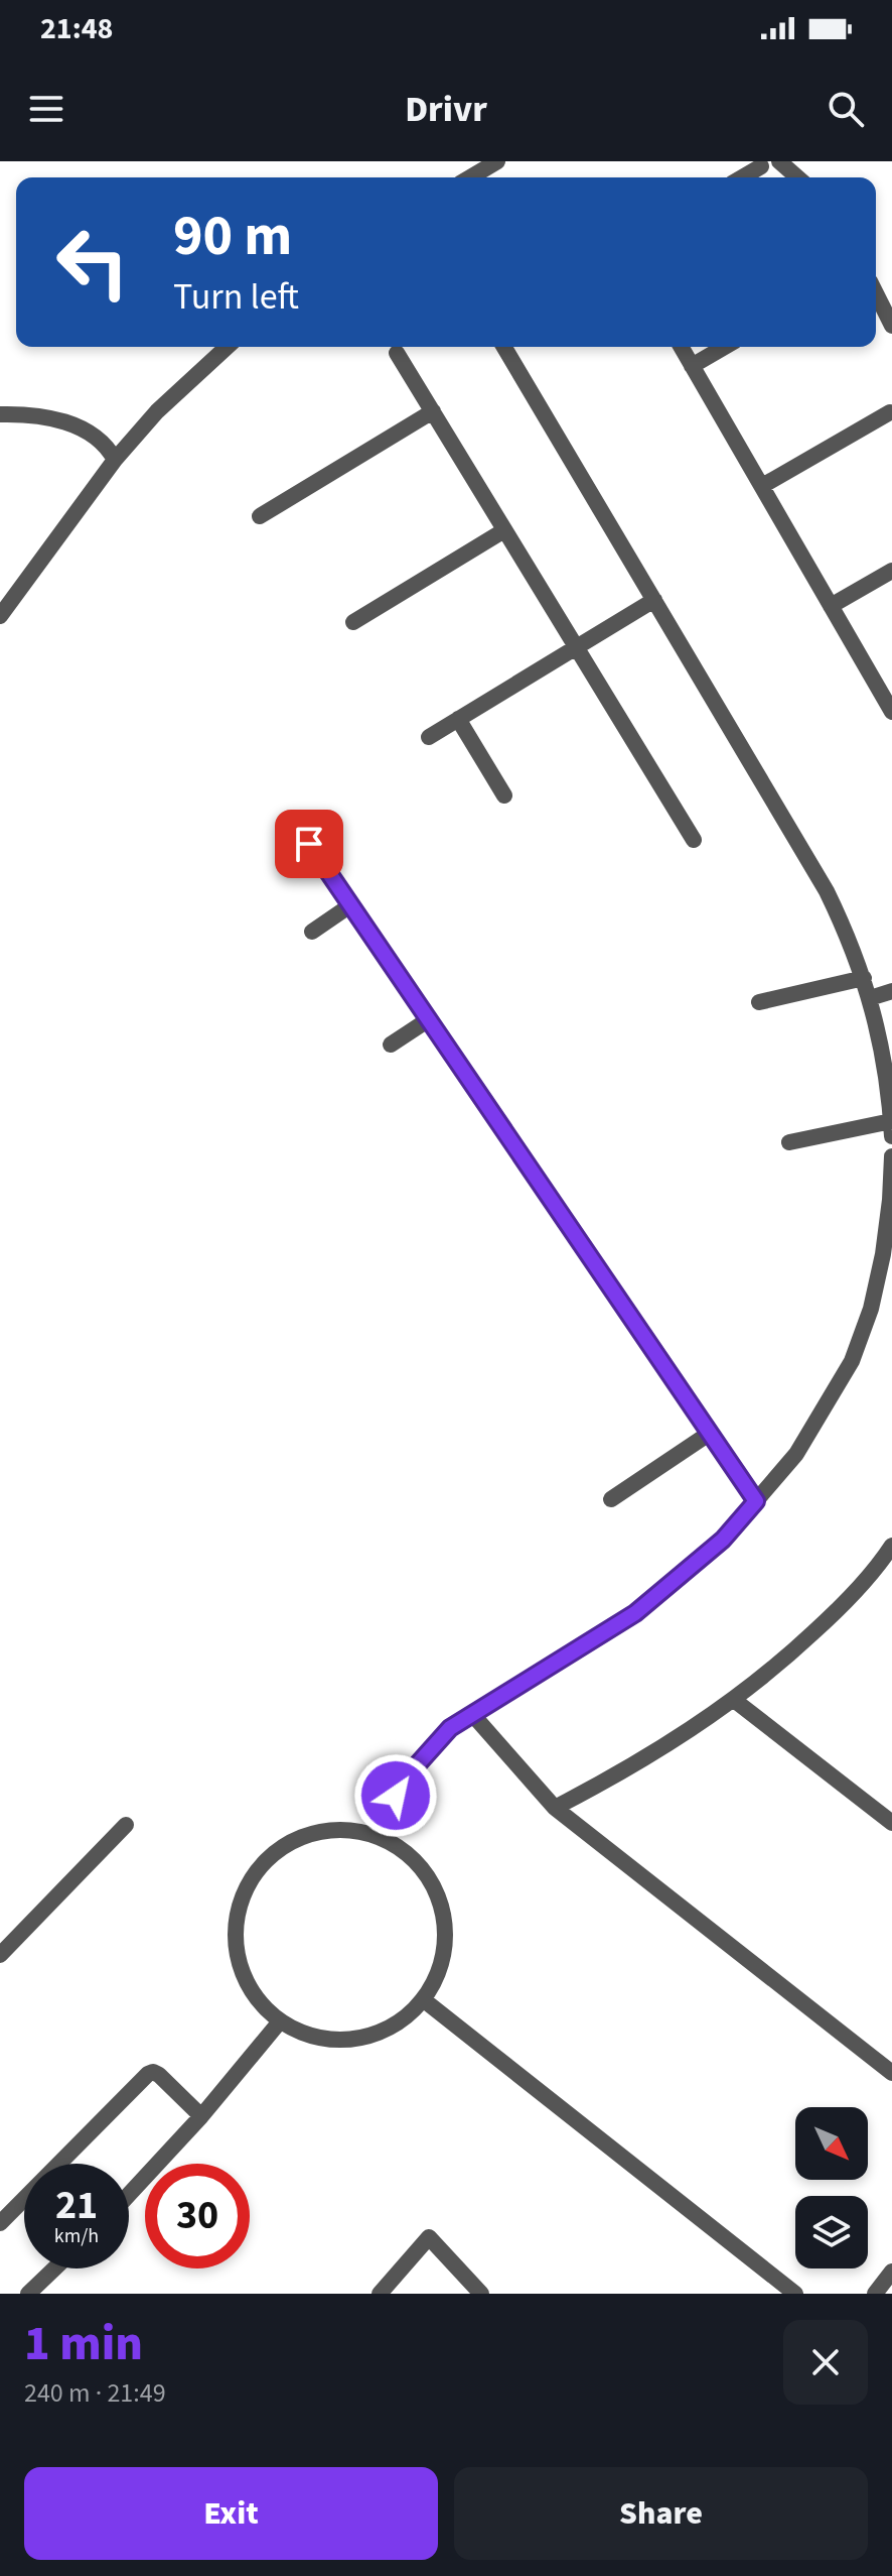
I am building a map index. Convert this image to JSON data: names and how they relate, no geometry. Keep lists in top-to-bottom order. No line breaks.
{"north":"bottom right","page":{"status":"21:48","header":"Drivr","turn":["90 m","Turn left"],"speed":"21 km/h","limit":"30","heading":["1 min","240 m · 21:49"],"buttons":["Exit","Share"]}}
